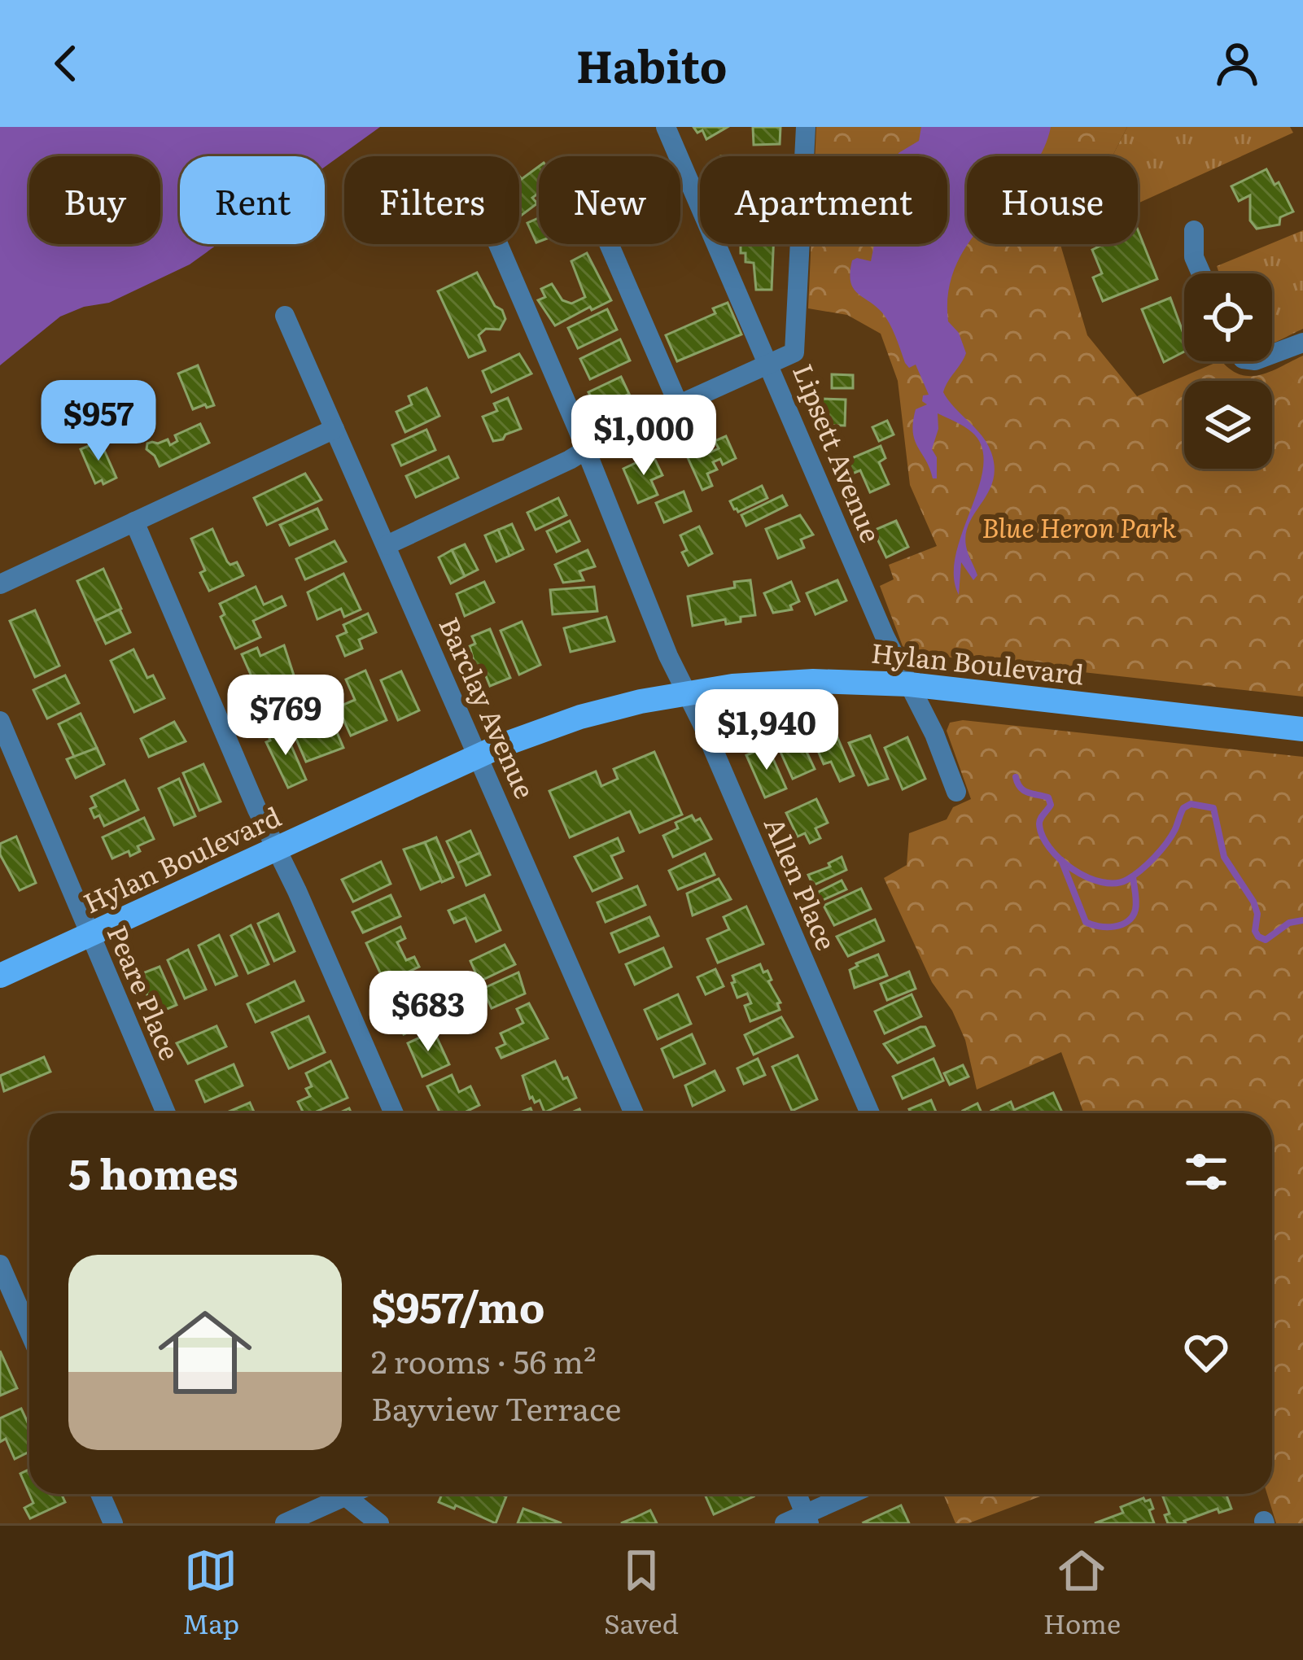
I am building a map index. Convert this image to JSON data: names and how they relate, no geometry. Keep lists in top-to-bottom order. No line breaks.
{"streets":{"main road":["Hylan Boulevard"],"street":["Lipsett Avenue","Barclay Avenue","Allen Place","Peare Place"]},"crossings":[["Lipsett Avenue","Hylan Boulevard"],["Hylan Boulevard","Barclay Avenue"],["Hylan Boulevard","Allen Place"],["Hylan Boulevard","Peare Place"]],"parks":["Blue Heron Park"],"page":{"header":"Habito","chip":["Buy","Rent","Filters","New","Apartment","House"],"price":["$957","$1,000","$769","$1,940","$683"],"heading":"5 homes","list":[{"name":"$957/mo","note":"2 rooms · 56 m² · Bayview Terrace"}],"tabs":["Map","Saved","Home"]}}
